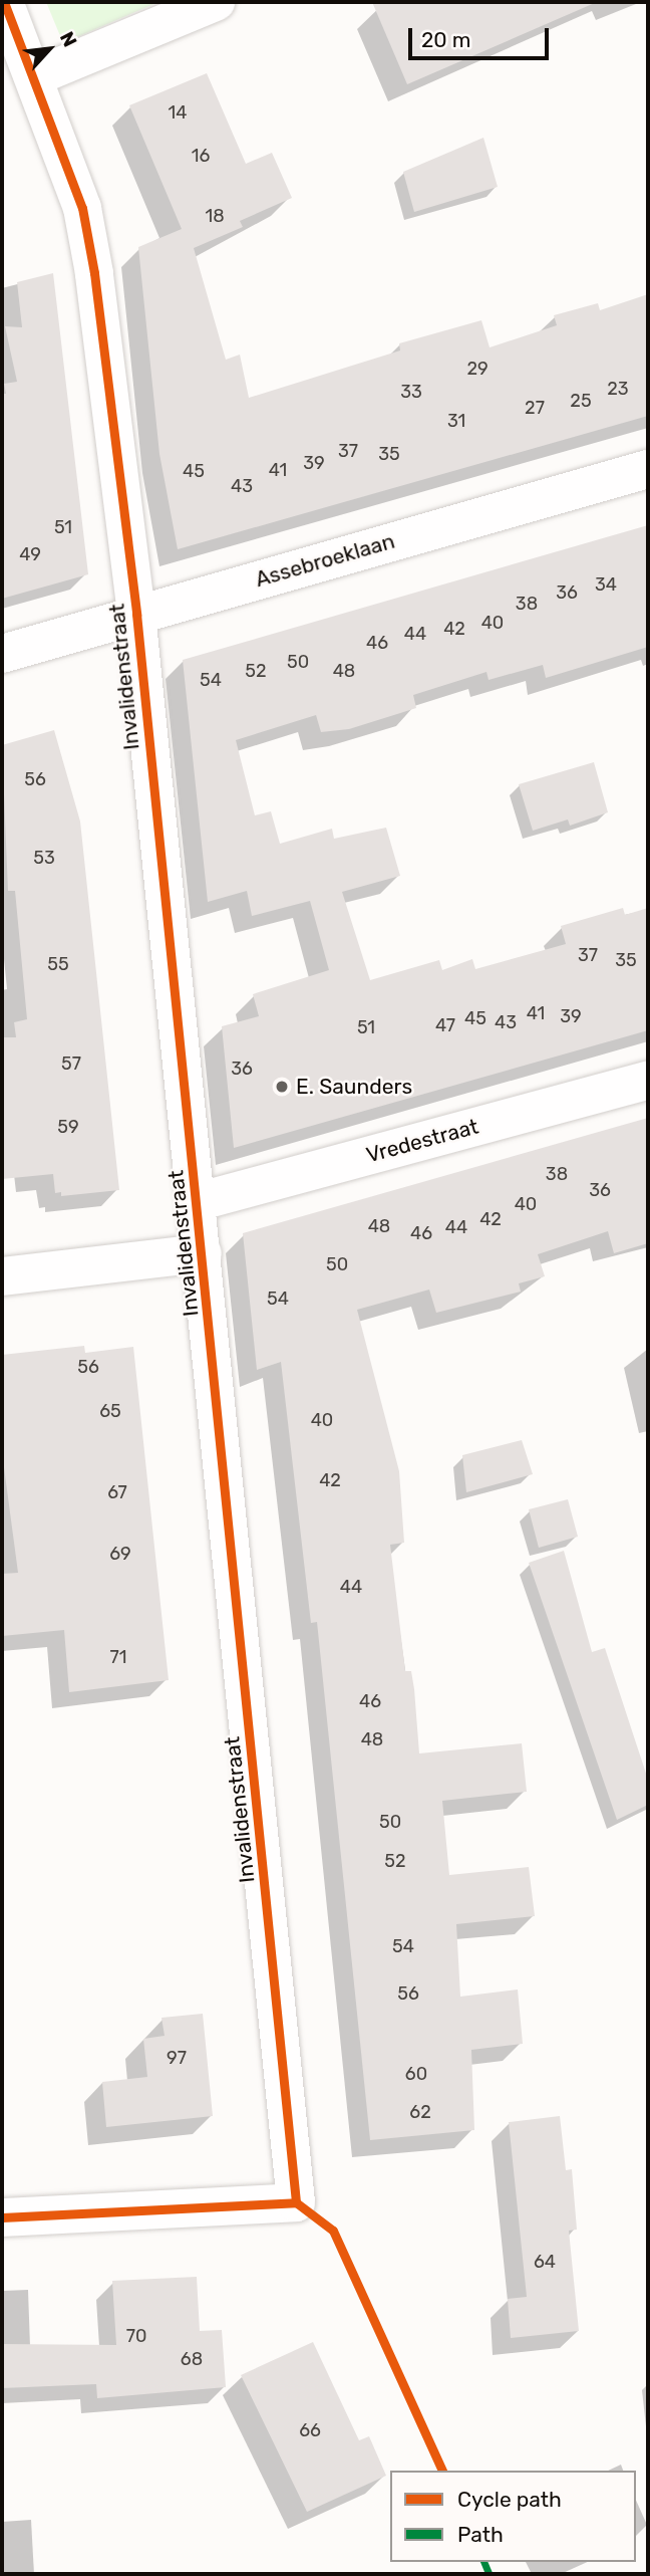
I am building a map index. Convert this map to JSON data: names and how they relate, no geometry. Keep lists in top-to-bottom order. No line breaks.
{"streets":{"street":["Assebroeklaan","Invalidenstraat","Vredestraat"]},"crossings":[["Assebroeklaan","Invalidenstraat"],["Invalidenstraat","Vredestraat"]],"places":["E. Saunders"],"house_numbers":["14","16","18","29","23","33","25","27","31","37","35","39","41","45","43","51","49","34","36","38","40","42","44","46","50","52","48","54","56","53","37","35","55","41","39","45","43","47","51","57","36","59","38","36","40","42","48","44","46","50","54","56","65","40","42","67","69","44","71","46","48","50","52","54","56","97","60","62","64","70","68","66"],"legend":["Cycle path","Path"],"scale_bar":"20 m","north":"top right"}
